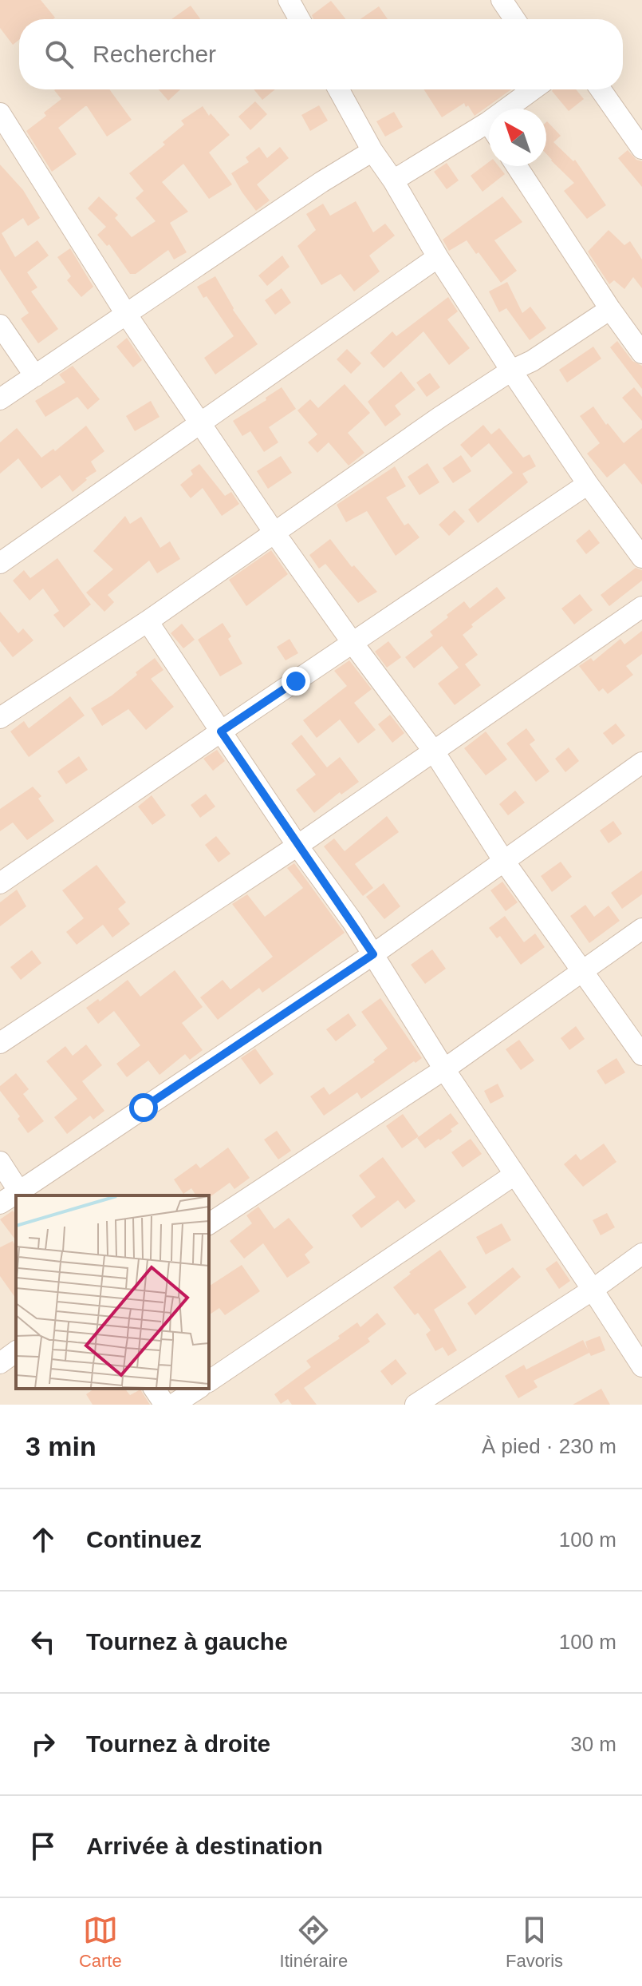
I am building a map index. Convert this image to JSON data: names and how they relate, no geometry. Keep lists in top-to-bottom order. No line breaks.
{"north":"top left","page":{"search":"Rechercher","heading":["3 min","À pied · 230 m"],"list":[["Continuez","100 m"],["Tournez à gauche","100 m"],["Tournez à droite","30 m"],"Arrivée à destination"],"nav":["Carte","Itinéraire","Favoris"]}}
